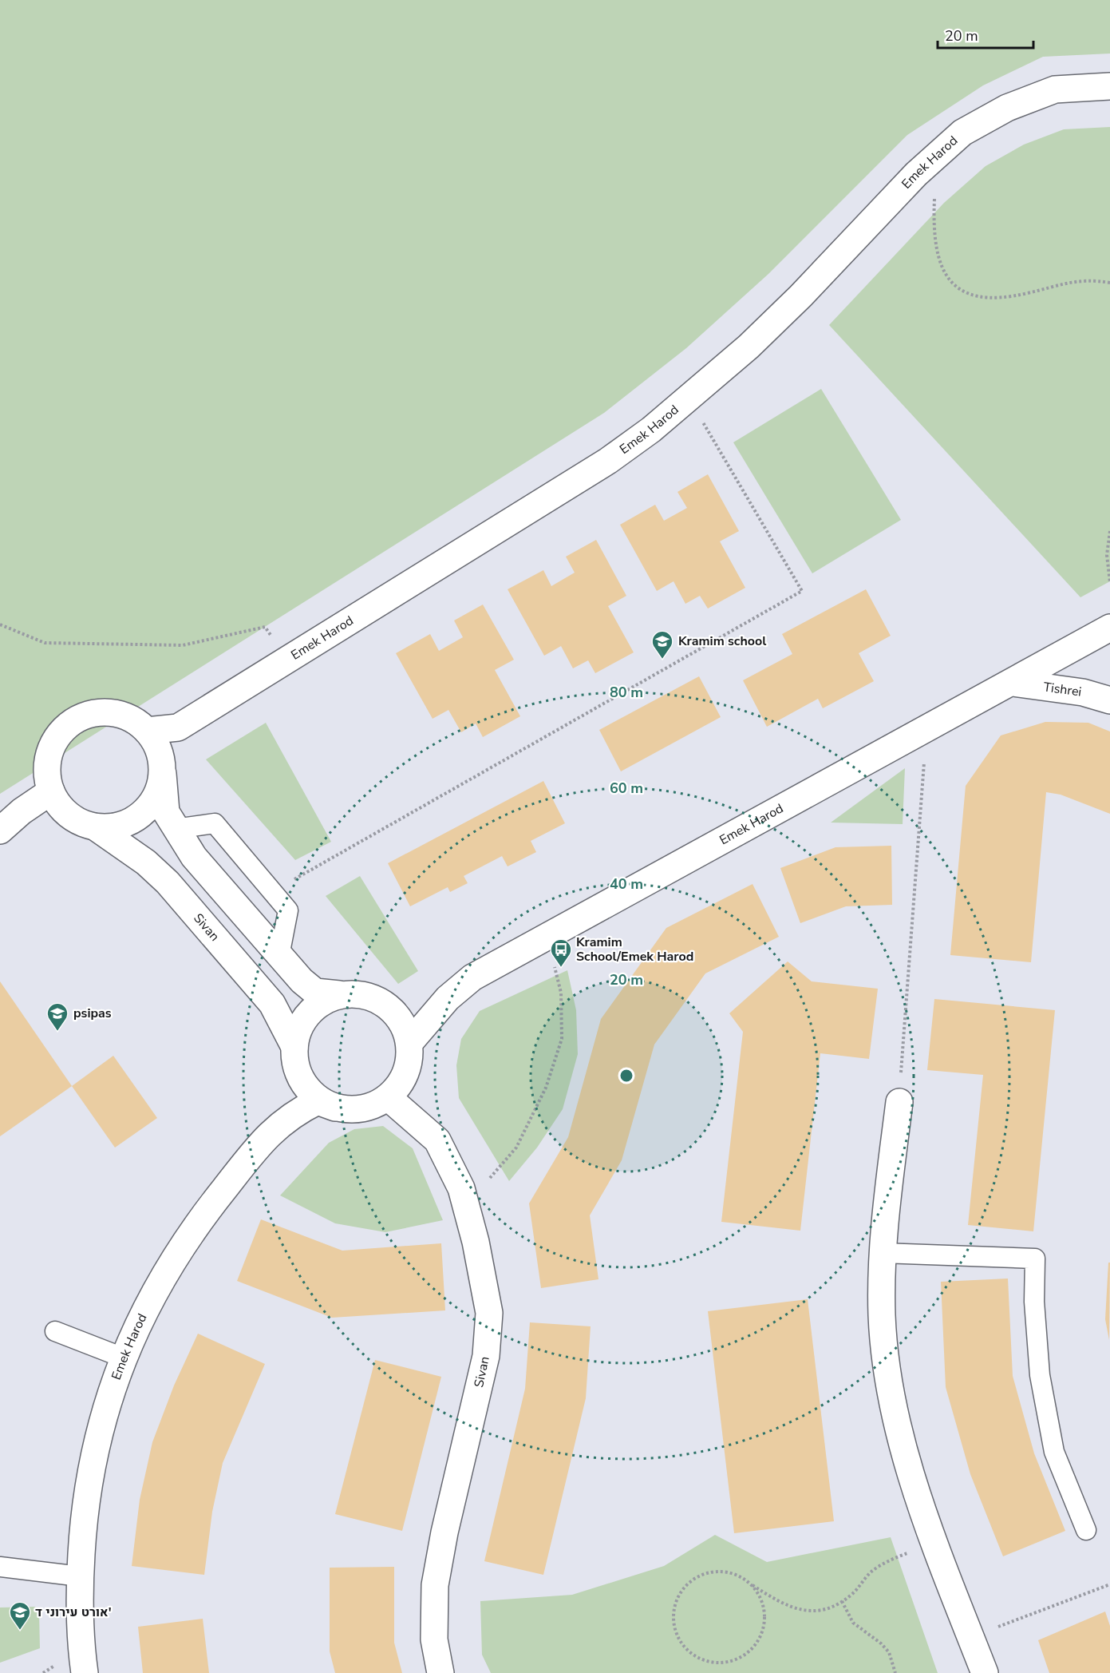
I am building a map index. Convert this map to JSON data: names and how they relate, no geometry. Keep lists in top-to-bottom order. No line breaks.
{"streets":{"street":["Emek Harod","Tishrei","Sivan"]},"crossings":[["Emek Harod","Tishrei"],["Emek Harod","Sivan"]],"places":{"school or university":["Kramim school","psipas","אורט עירוני ד'"],"bus stop":["Kramim School/Emek Harod"]},"scale_bar":"20 m","rings":["80 m","60 m","40 m","20 m"]}
